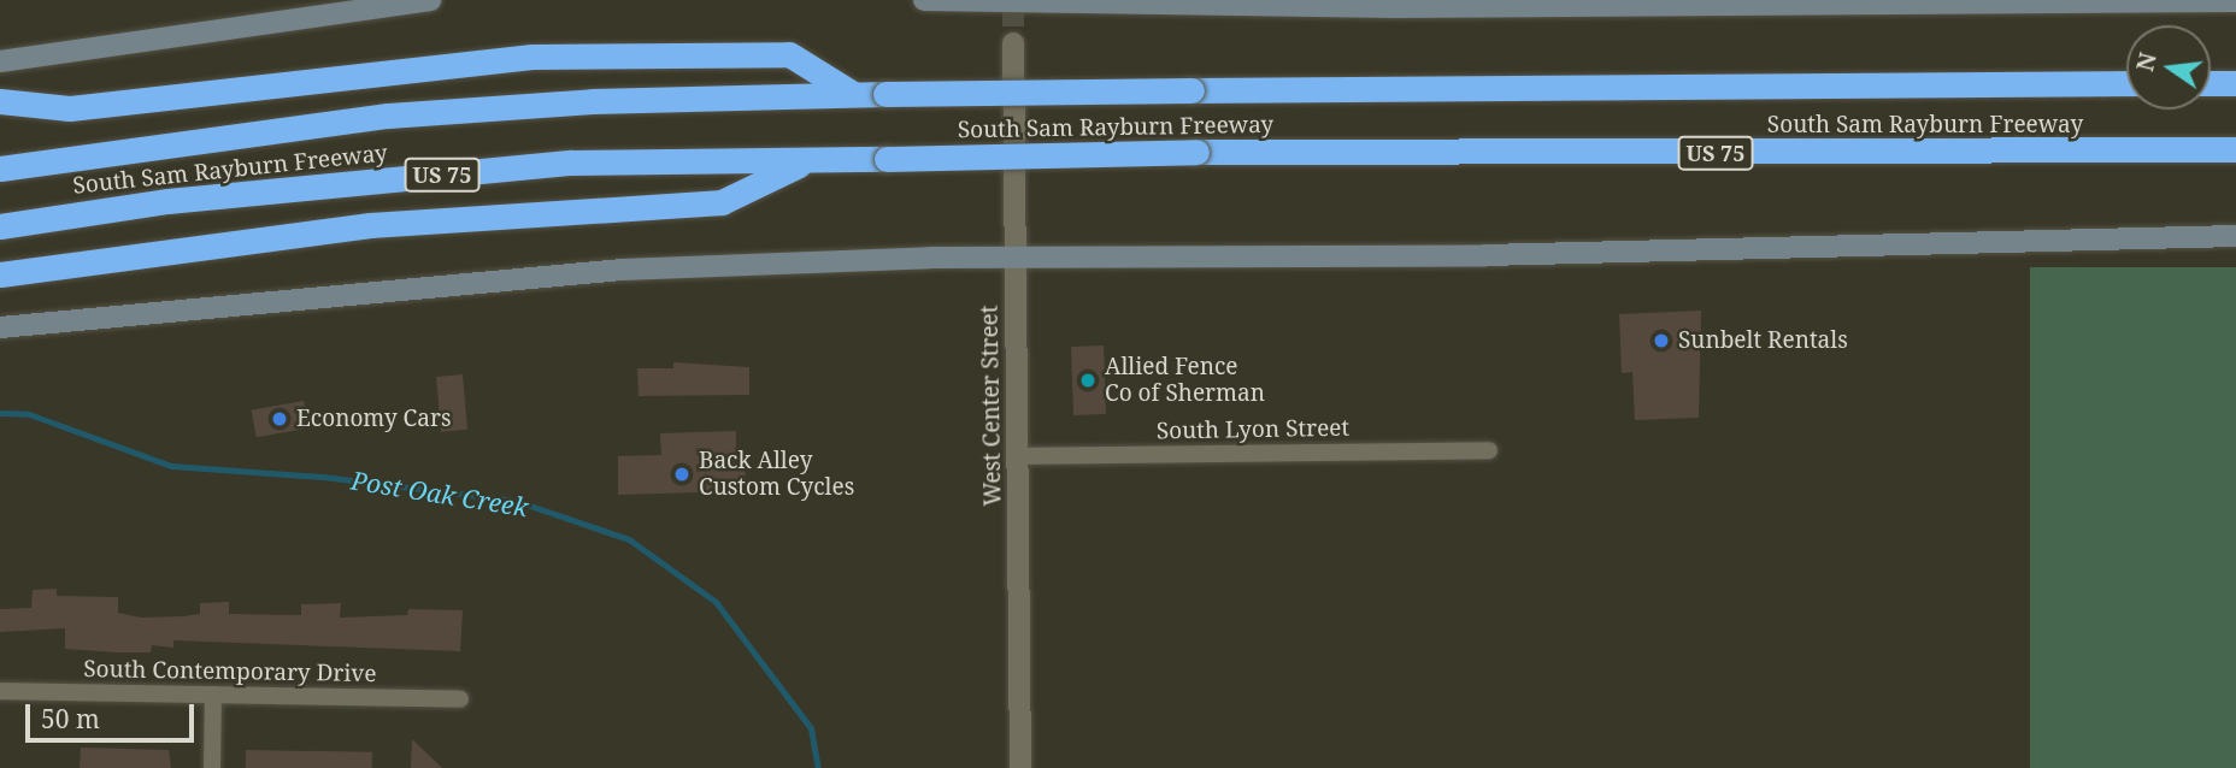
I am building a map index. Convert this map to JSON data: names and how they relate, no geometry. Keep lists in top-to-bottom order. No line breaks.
{"streets":{"highway":["South Sam Rayburn Freeway","US 75"],"street":["West Center Street","South Lyon Street","South Contemporary Drive"]},"crossings":[["West Center Street","South Lyon Street"]],"water":["Post Oak Creek"],"places":["Sunbelt Rentals","Allied Fence Co of Sherman","Economy Cars","Back Alley Custom Cycles"],"scale_bar":"50 m","north":"left"}
